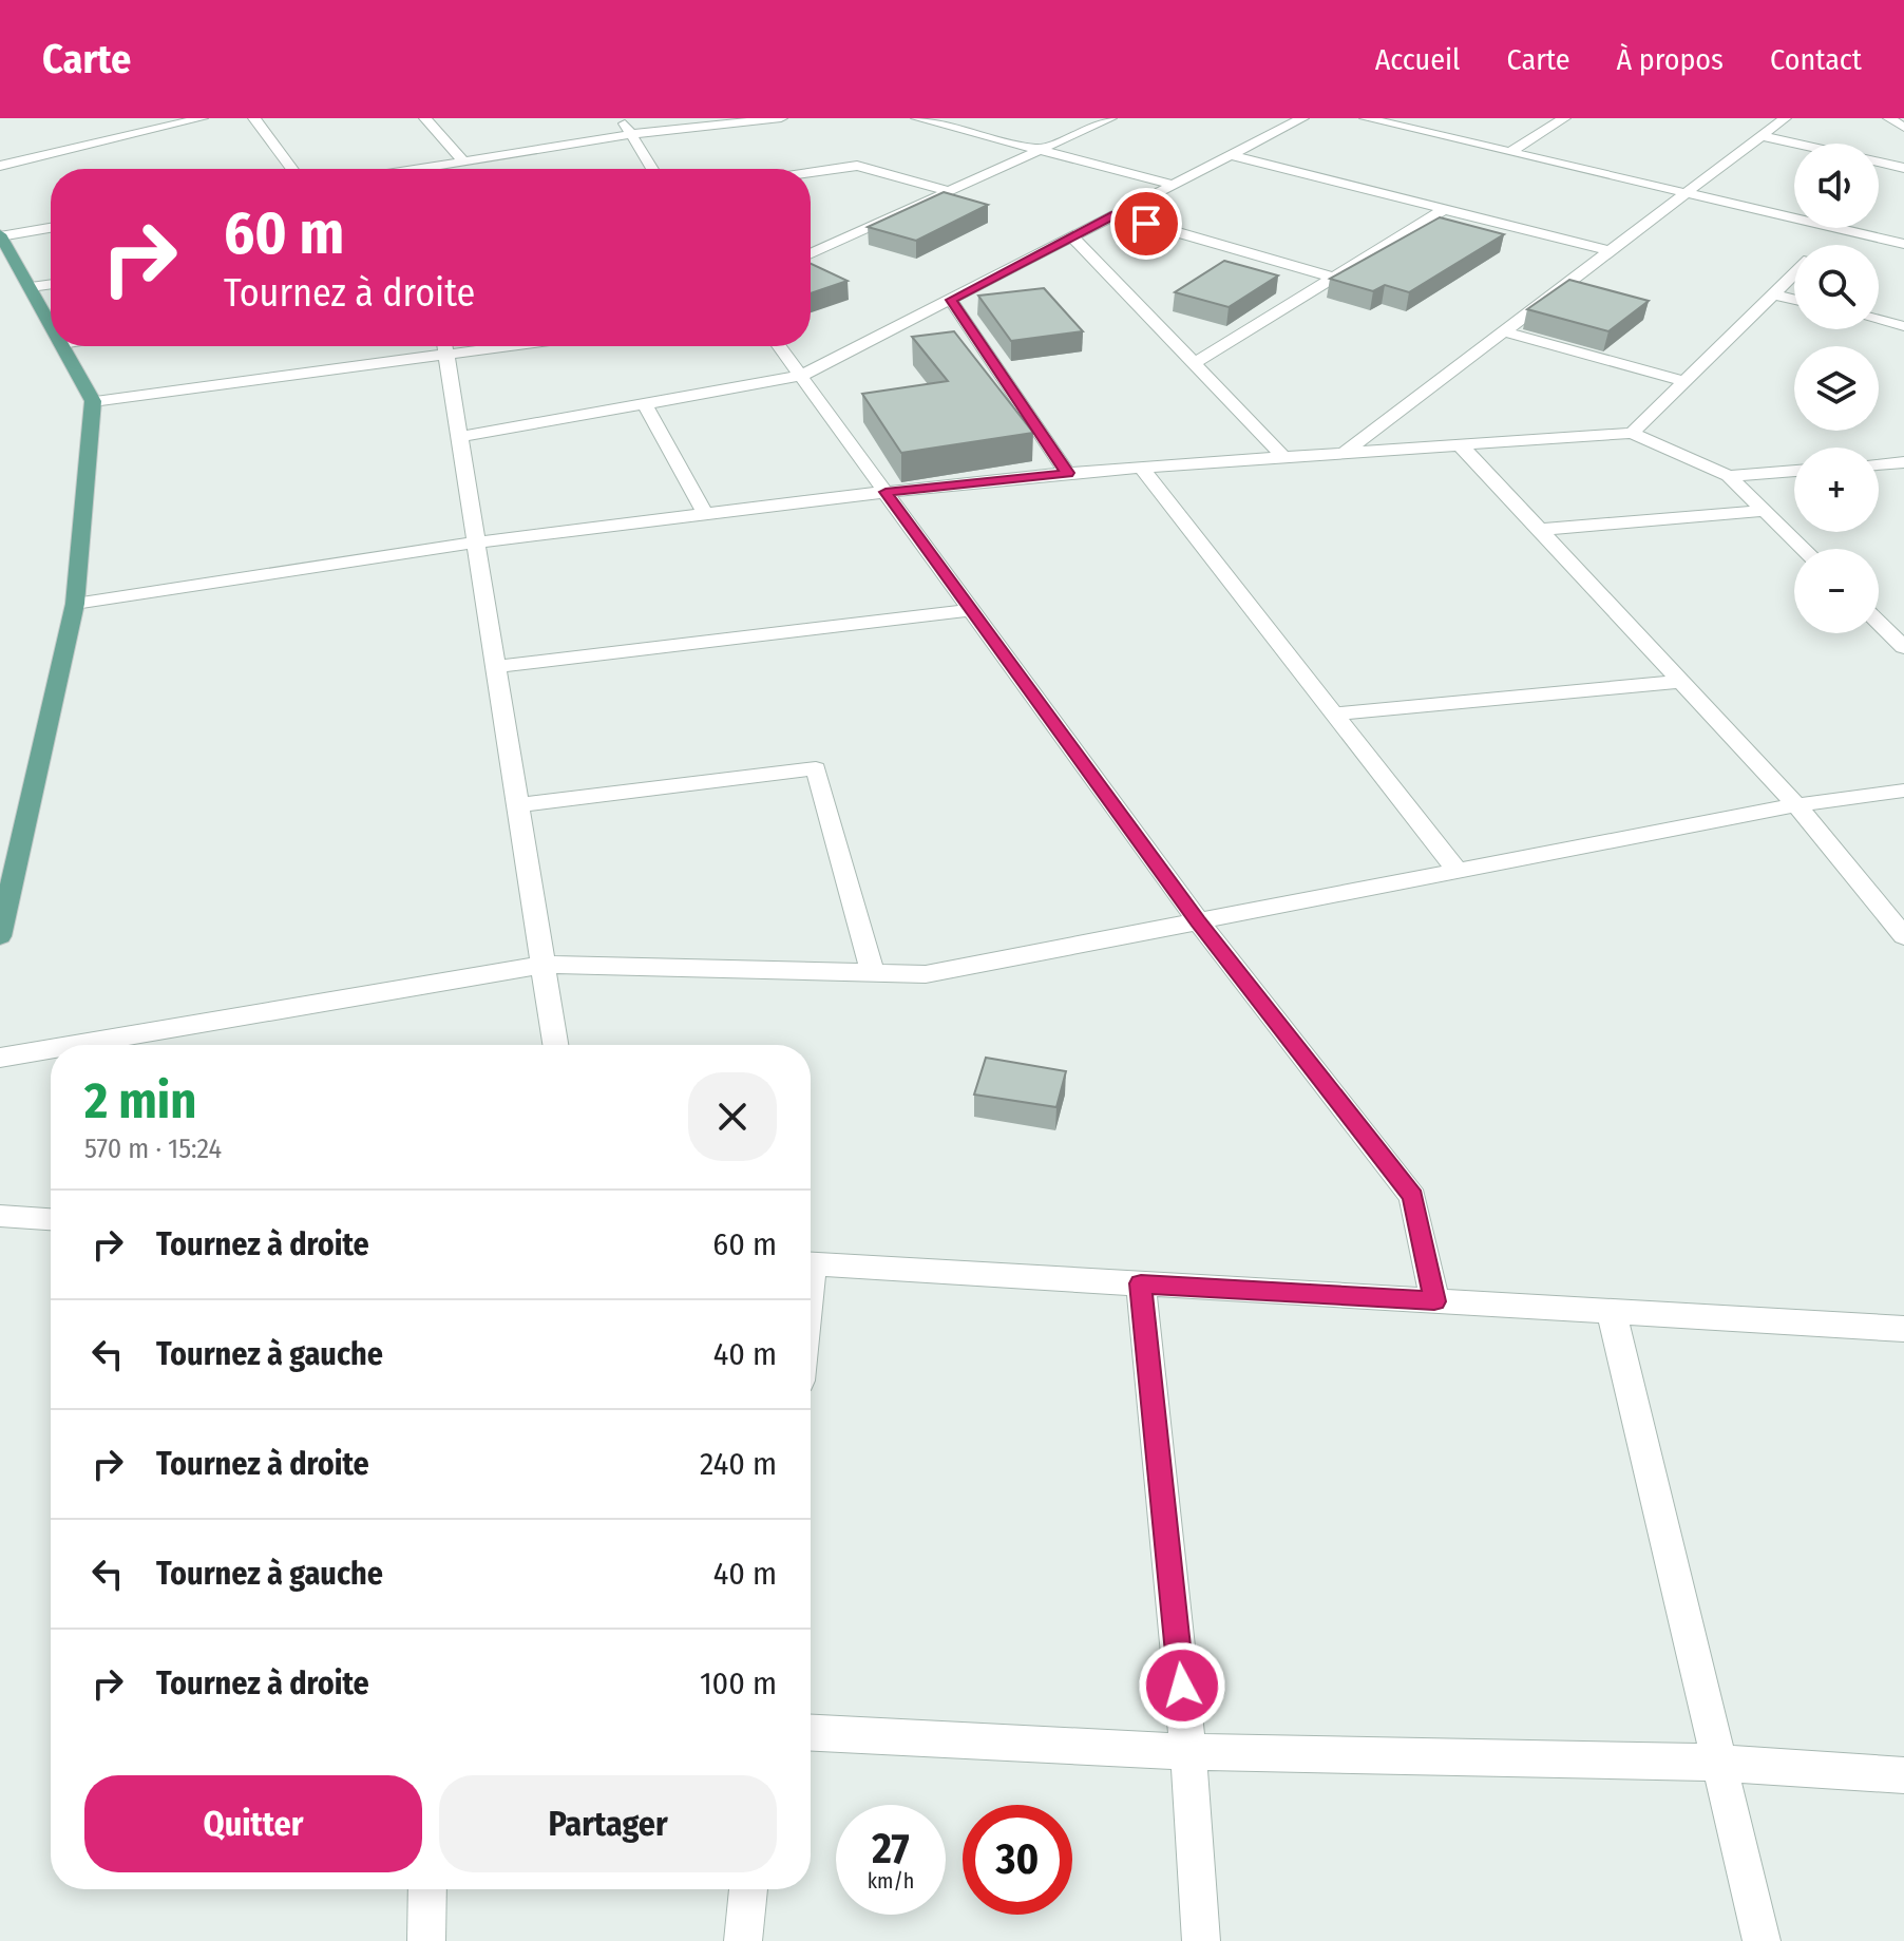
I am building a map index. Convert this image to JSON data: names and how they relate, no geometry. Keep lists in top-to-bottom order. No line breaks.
{"page":{"header":"Carte","nav":["Accueil","Carte","À propos","Contact"],"map_buttons":["+","−"],"turn":["60 m","Tournez à droite"],"heading":["2 min","570 m · 15:24"],"list":[{"name":"Tournez à droite","value":"60 m"},{"name":"Tournez à gauche","value":"40 m"},{"name":"Tournez à droite","value":"240 m"},{"name":"Tournez à gauche","value":"40 m"},{"name":"Tournez à droite","value":"100 m"}],"buttons":["Quitter","Partager"],"speed":"27 km/h","limit":"30"}}
